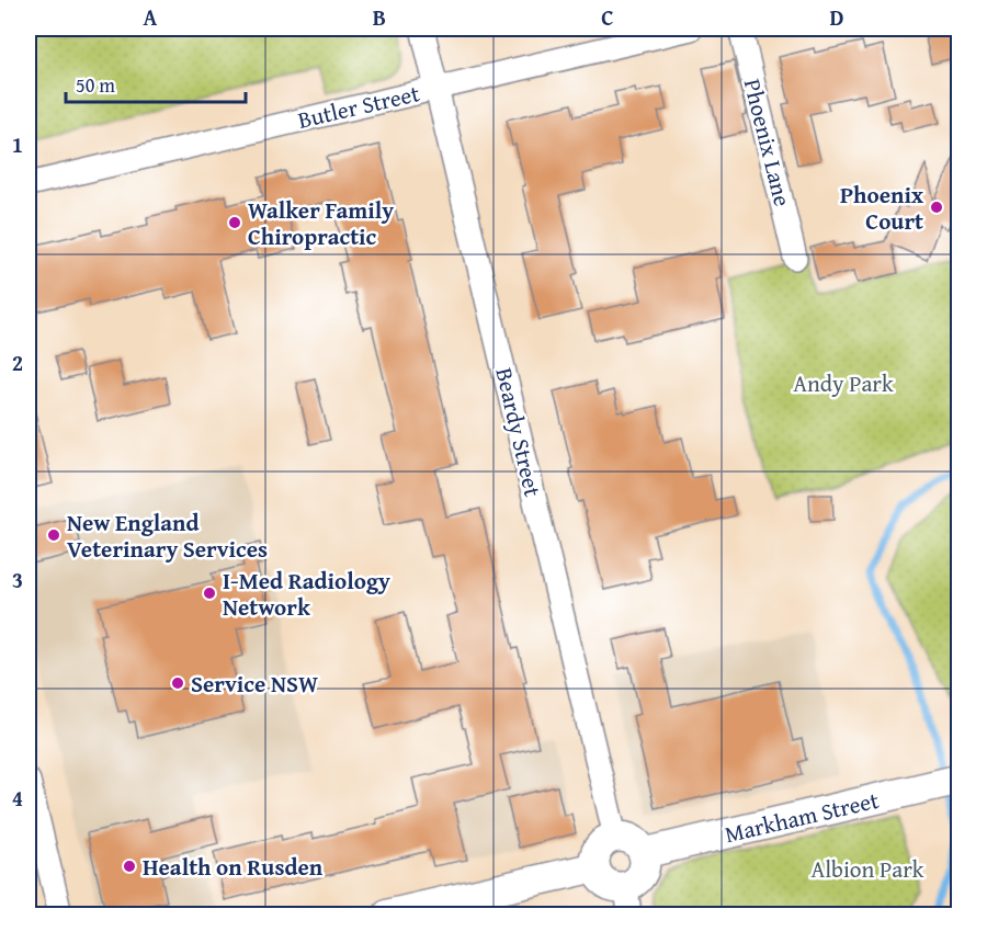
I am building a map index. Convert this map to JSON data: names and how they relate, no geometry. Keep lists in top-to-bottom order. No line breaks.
{"streets":{"street":["Butler Street","Phoenix Lane","Beardy Street","Markham Street"]},"crossings":[["Butler Street","Beardy Street"]],"parks":["Andy Park","Albion Park"],"places":["Phoenix Court","Walker Family Chiropractic","New England Veterinary Services","I-Med Radiology Network","Service NSW","Health on Rusden"],"scale_bar":"50 m","grid":{"columns":["A","B","C","D"],"rows":["1","2","3","4"]}}
